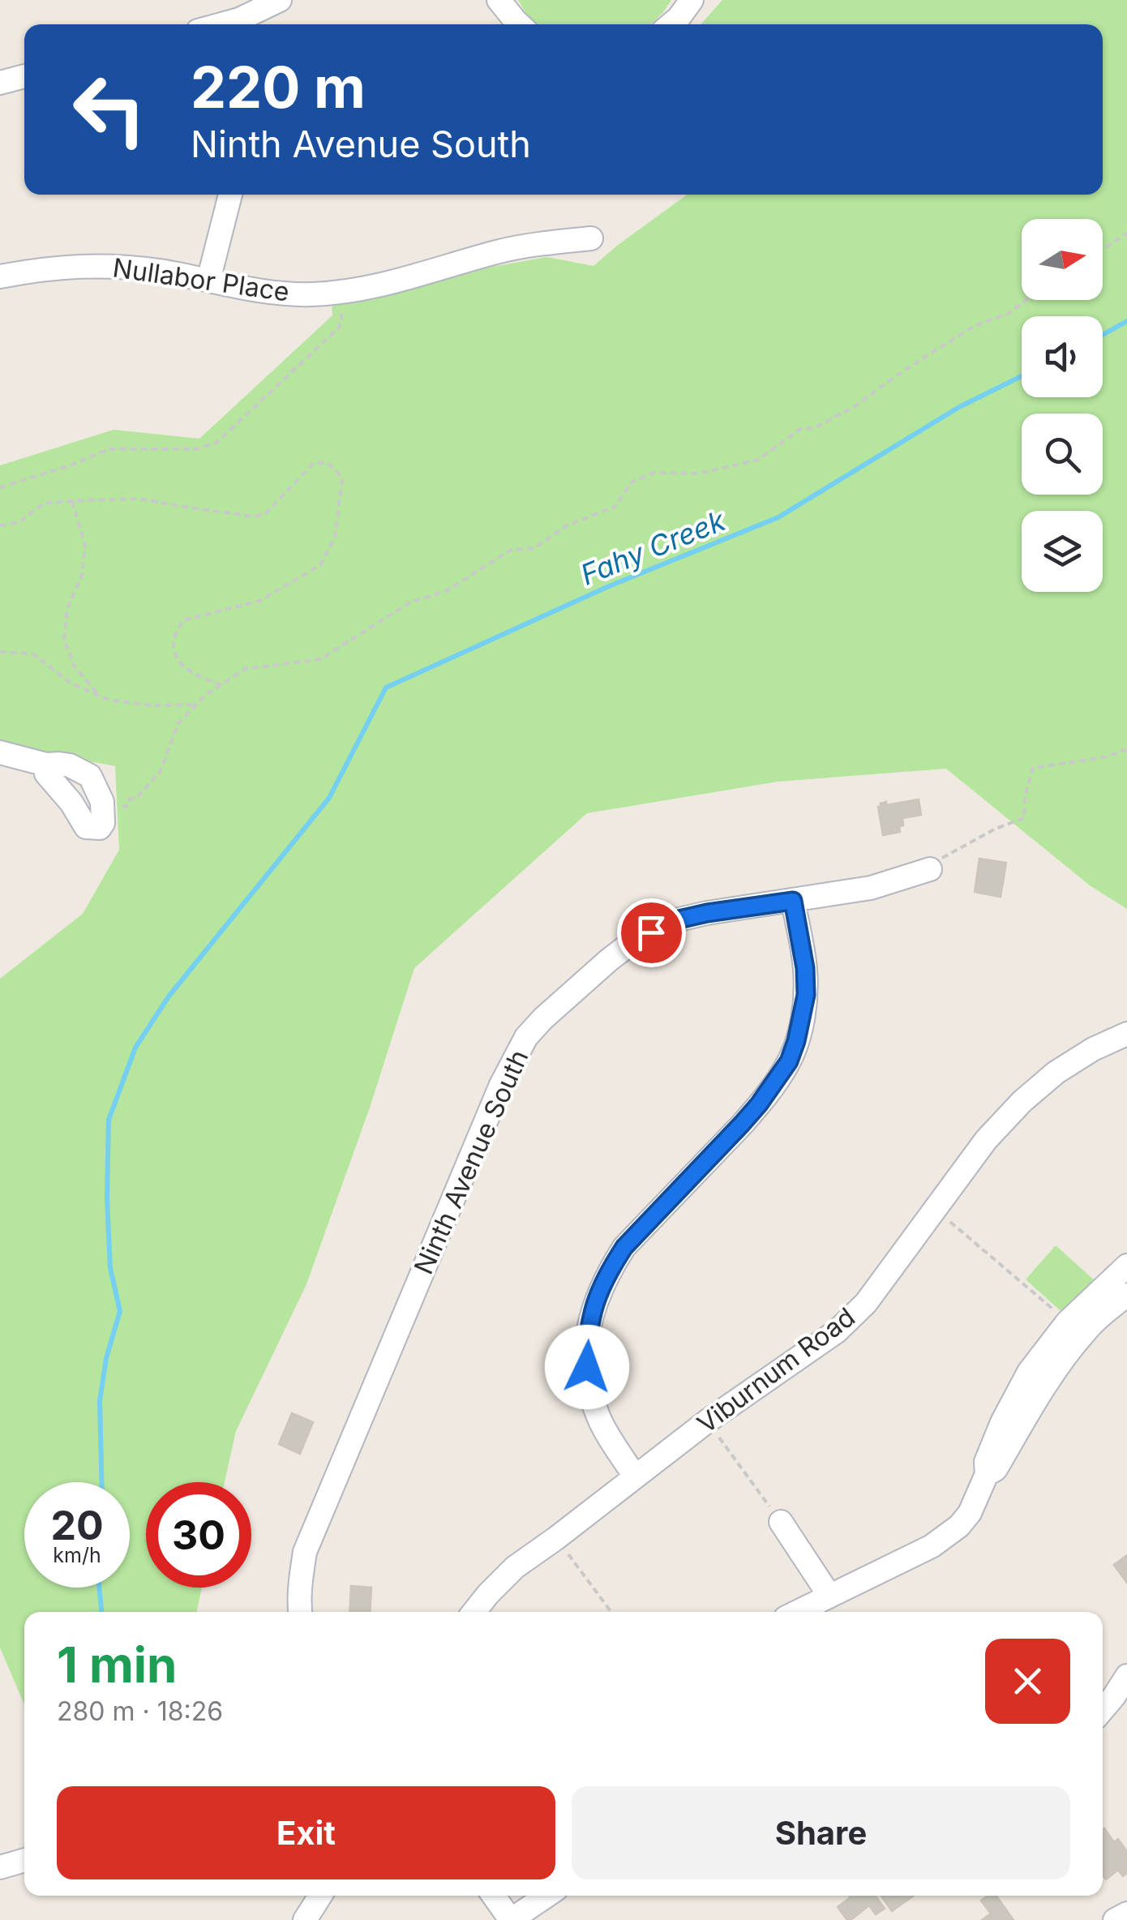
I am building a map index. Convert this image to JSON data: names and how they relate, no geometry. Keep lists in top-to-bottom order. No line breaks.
{"streets":{"street":["Nullabor Place","Ninth Avenue South","Viburnum Road"]},"water":["Fahy Creek"],"north":"right","page":{"turn":["220 m","Ninth Avenue South"],"speed":"20 km/h","limit":"30","heading":["1 min","280 m · 18:26"],"buttons":["Exit","Share"]}}
